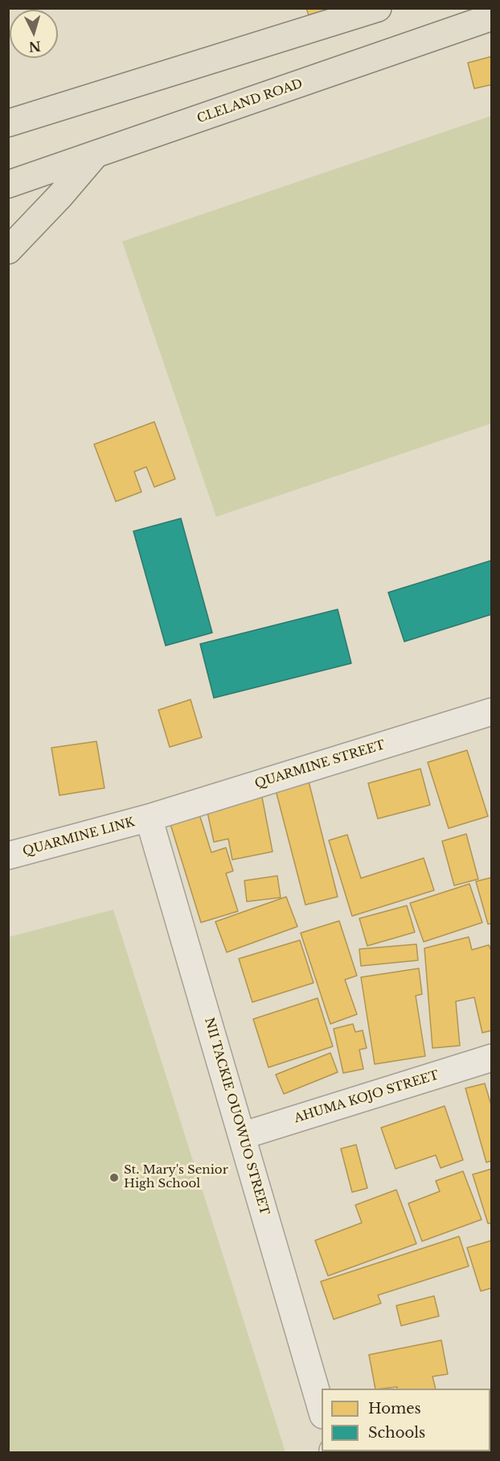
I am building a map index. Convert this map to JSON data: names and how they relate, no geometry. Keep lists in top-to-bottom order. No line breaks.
{"streets":{"main road":["CLELAND ROAD"],"street":["QUARMINE STREET","QUARMINE LINK","AHUMA KOJO STREET","NII TACKIE OUOWUO STREET"]},"crossings":[["QUARMINE STREET","QUARMINE LINK"],["QUARMINE STREET","NII TACKIE OUOWUO STREET"],["QUARMINE LINK","NII TACKIE OUOWUO STREET"],["AHUMA KOJO STREET","NII TACKIE OUOWUO STREET"]],"places":["St. Mary's Senior High School"],"legend":["Homes","Schools"],"north":"bottom"}
